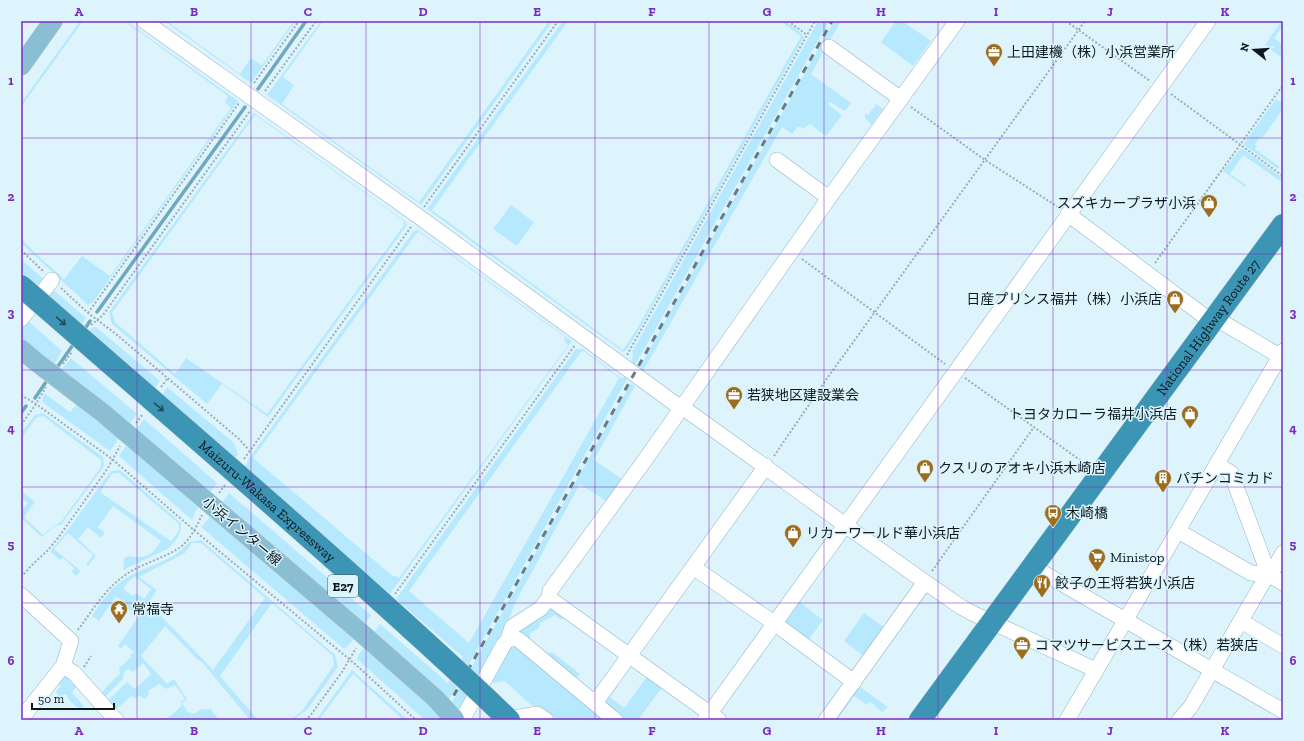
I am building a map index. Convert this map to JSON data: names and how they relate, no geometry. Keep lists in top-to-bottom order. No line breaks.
{"streets":{"highway":["National Highway Route 27","Maizuru-Wakasa Expressway","E27"],"main road":["小浜インター線"]},"places":{"office":["上田建機（株）小浜営業所","若狭地区建設業会","コマツサービスエース（株）若狭店"],"shop":["スズキカープラザ小浜","日産プリンス福井（株）小浜店","トヨタカローラ福井小浜店","クスリのアオキ小浜木崎店","リカーワールド華小浜店"],"building":["パチンコミカド"],"bus stop":["木崎橋"],"supermarket":["Ministop"],"restaurant":["餃子の王将若狭小浜店"],"temple":["常福寺"]},"scale_bar":"50 m","north":"left","grid":{"columns":["A","B","C","D","E","F","G","H","I","J","K"],"rows":["1","2","3","4","5","6"]}}
